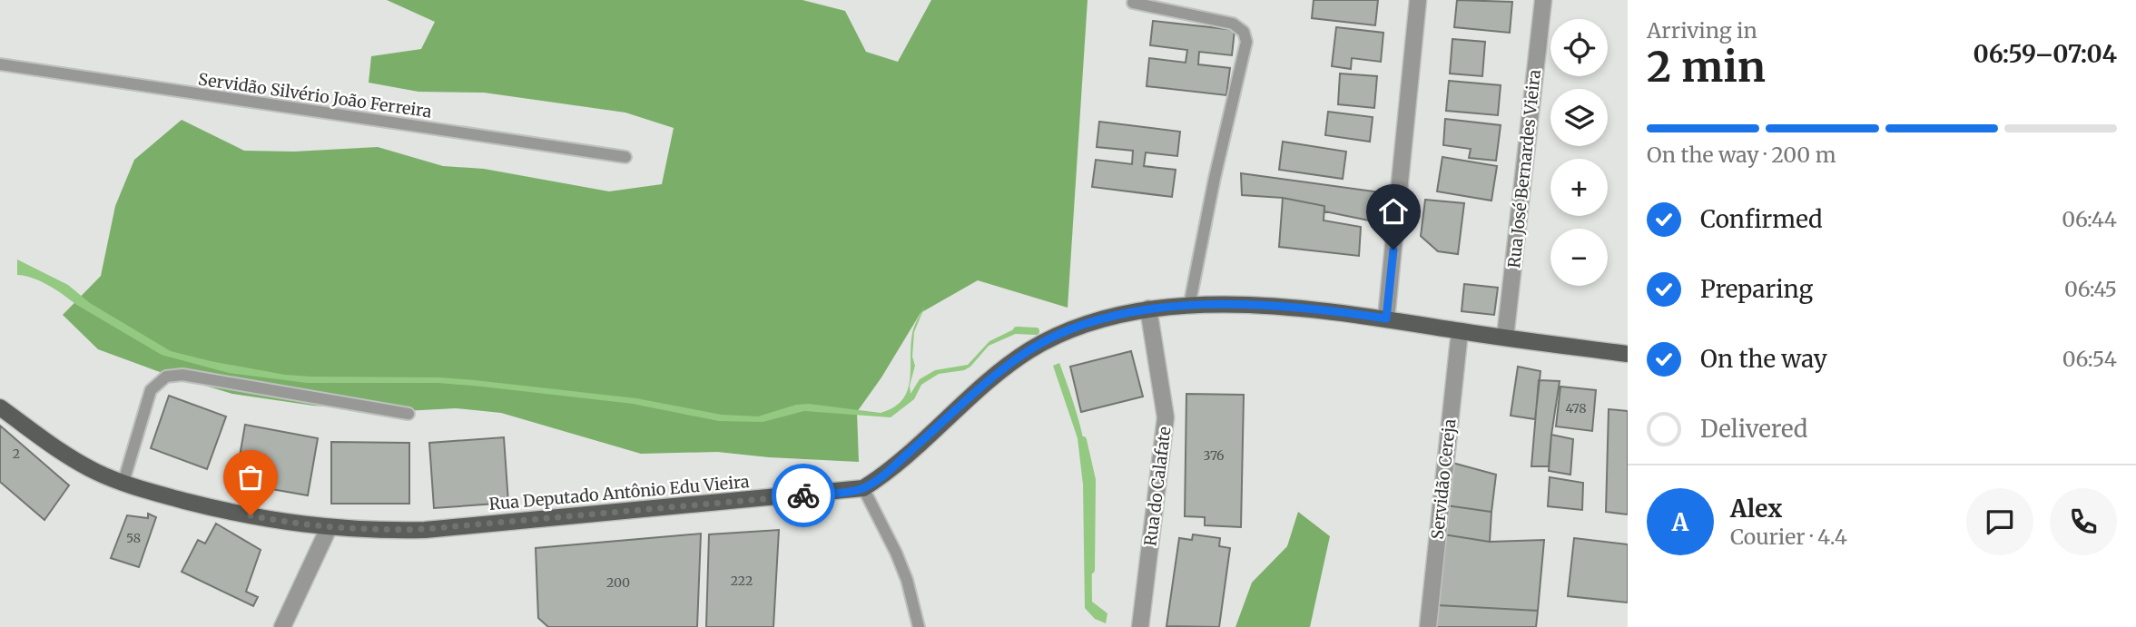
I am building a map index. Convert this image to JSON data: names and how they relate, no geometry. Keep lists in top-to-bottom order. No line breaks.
{"streets":{"main road":["Rua Deputado Antônio Edu Vieira"],"street":["Rua José Bernardes Vieira","Servidão Cereja","Rua do Calafate"],"lane":["Servidão Silvério João Ferreira"]},"house_numbers":["478","2","376","58","222","200"],"page":{"heading":["2 min","Arriving in","06:59–07:04"],"panel":["Alex","Courier · 4.4"],"map_buttons":["+","−"],"bar":"On the way · 200 m","list":[["Confirmed","06:44"],["Preparing","06:45"],["On the way","06:54"],"Delivered"],"round":"A"}}
